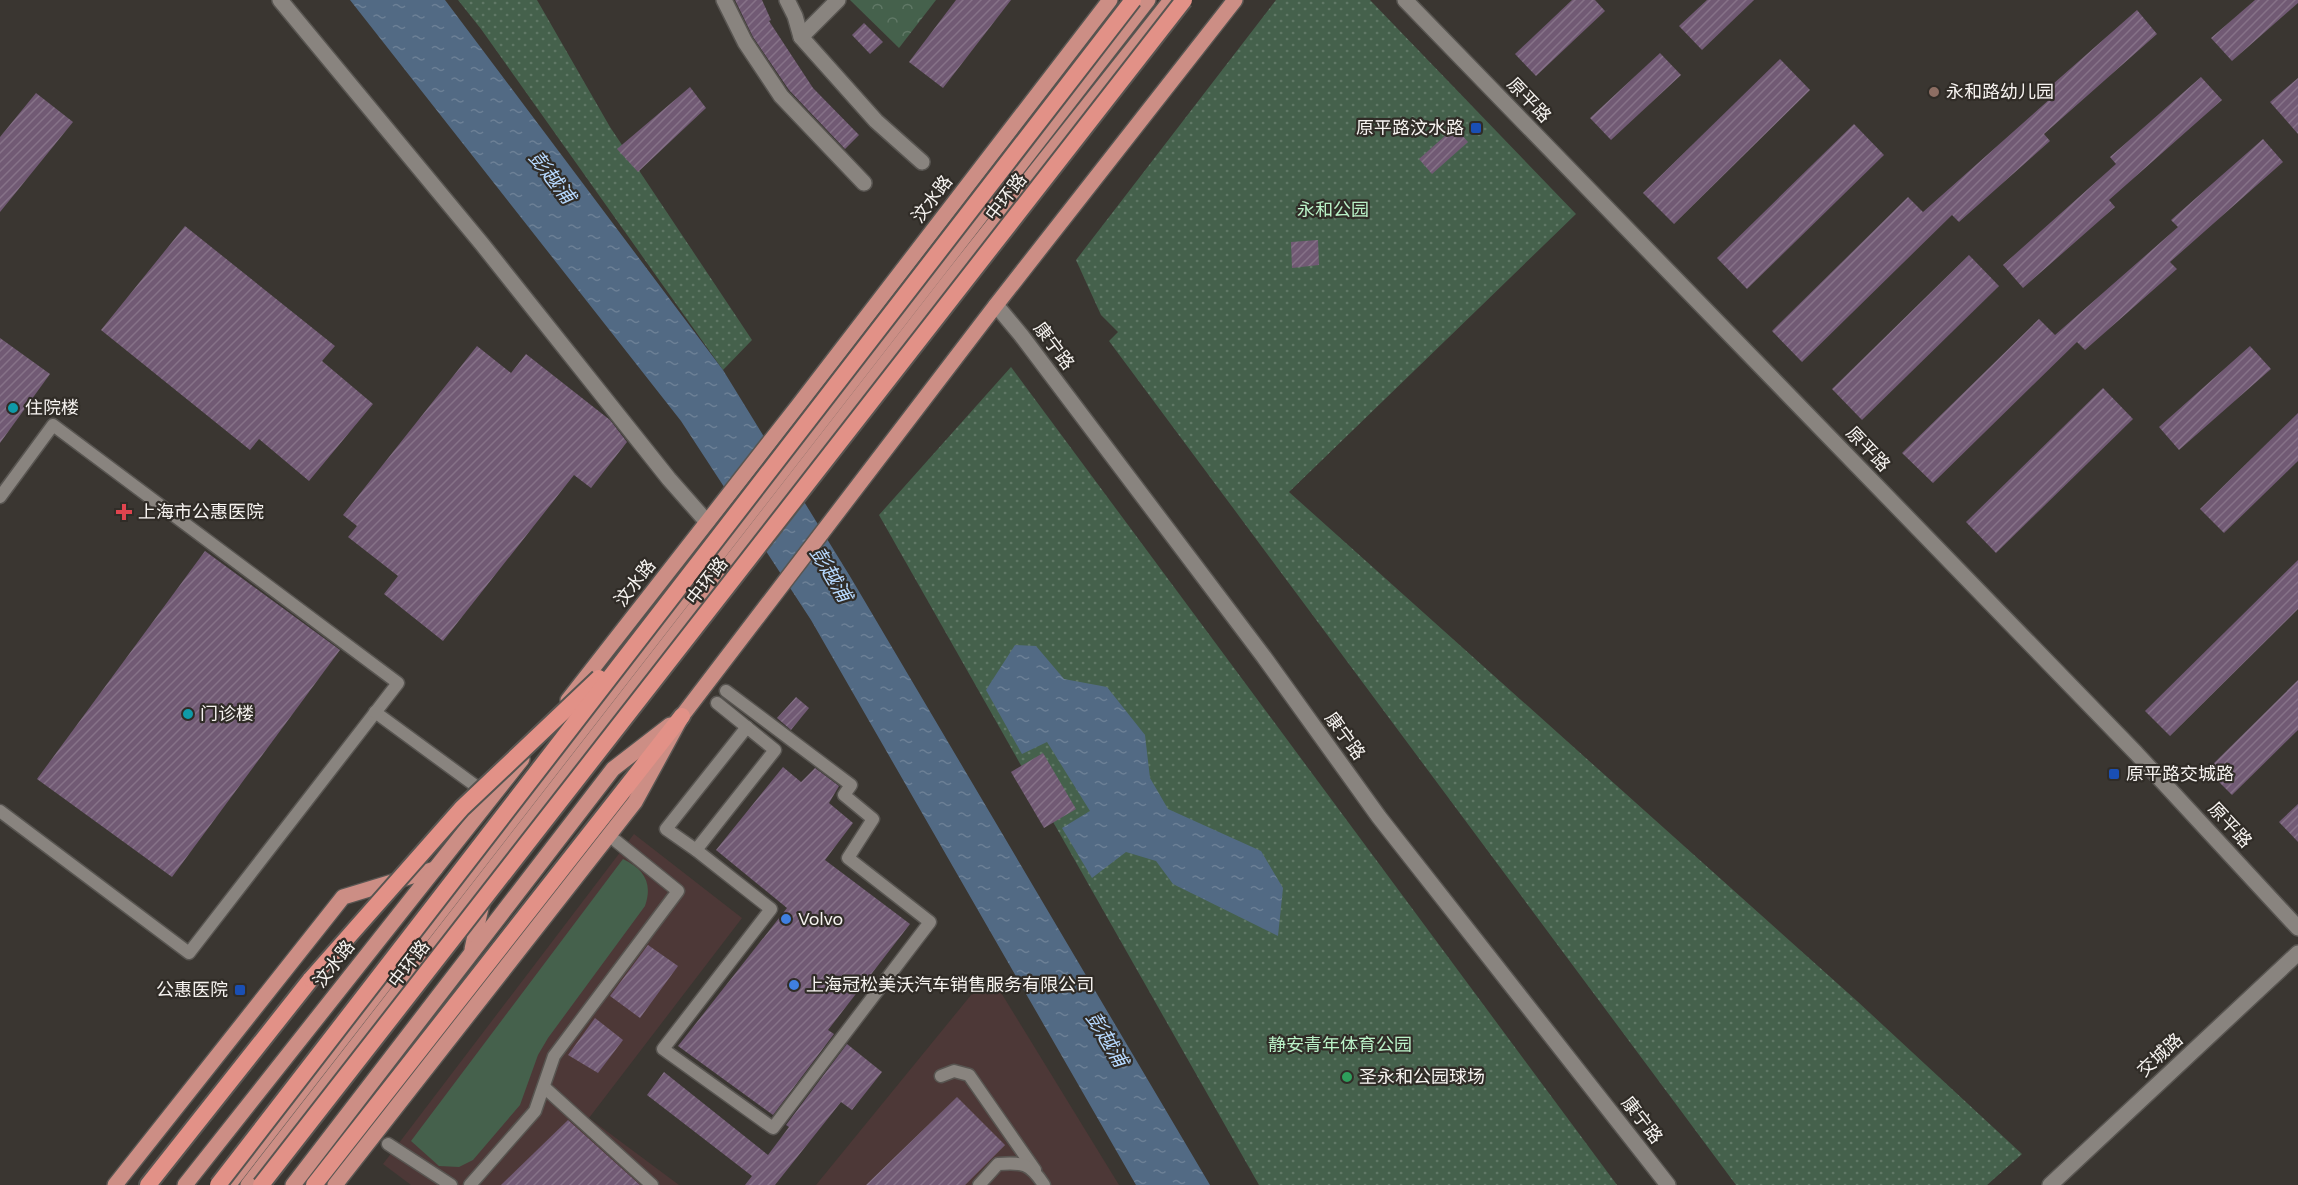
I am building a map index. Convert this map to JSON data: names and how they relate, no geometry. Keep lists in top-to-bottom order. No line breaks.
{"streets":{"highway":["中环路"],"main road":["汶水路"],"street":["原平路","康宁路","交城路"]},"water":["彭越浦"],"parks":["永和公园","静安青年体育公园"],"places":{"other":["永和路幼儿园","住院楼","门诊楼","Volvo","上海冠松美沃汽车销售服务有限公司","圣永和公园球场"],"transit":["原平路汶水路","原平路交城路","公惠医院"],"health":["上海市公惠医院"]}}
